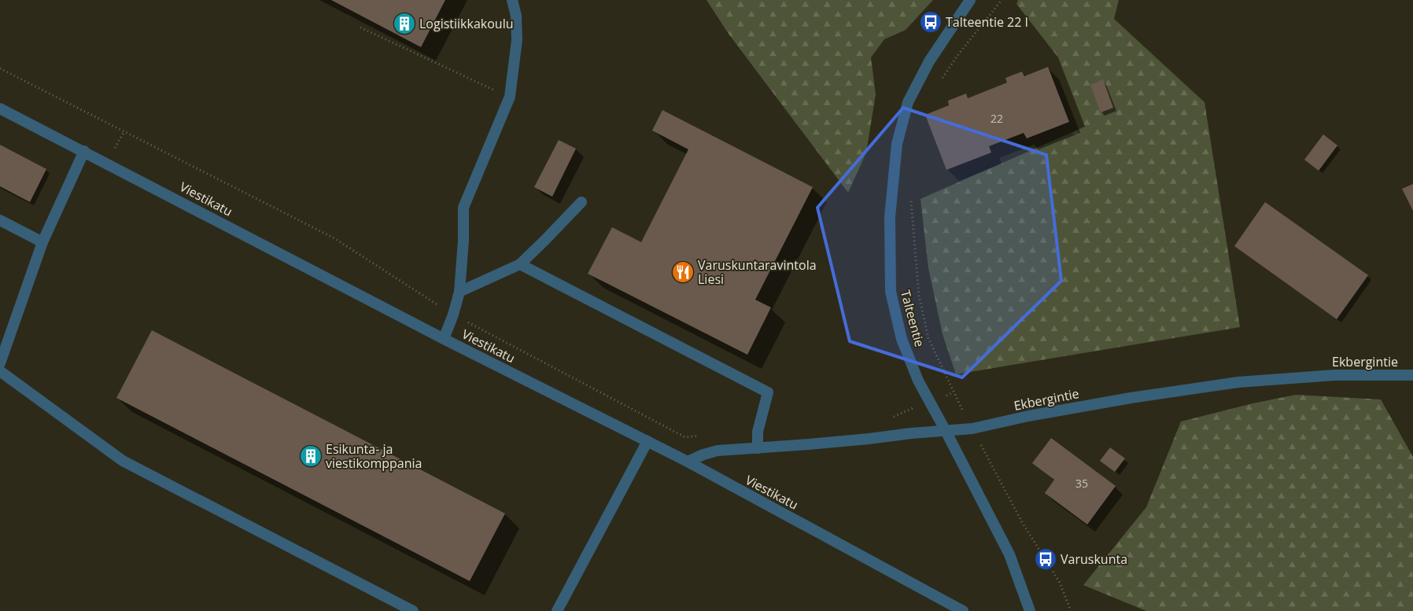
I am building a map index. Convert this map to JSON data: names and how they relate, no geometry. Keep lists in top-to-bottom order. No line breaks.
{"streets":{"street":["Viestikatu","Talteentie","Ekbergintie"]},"crossings":[["Viestikatu","Ekbergintie"],["Talteentie","Ekbergintie"]],"places":{"bus stop":["Talteentie 22 I","Varuskunta"],"building":["Logistiikkakoulu","Esikunta- ja viestikomppania"],"restaurant":["Varuskuntaravintola Liesi"]},"house_numbers":["22","35"]}
